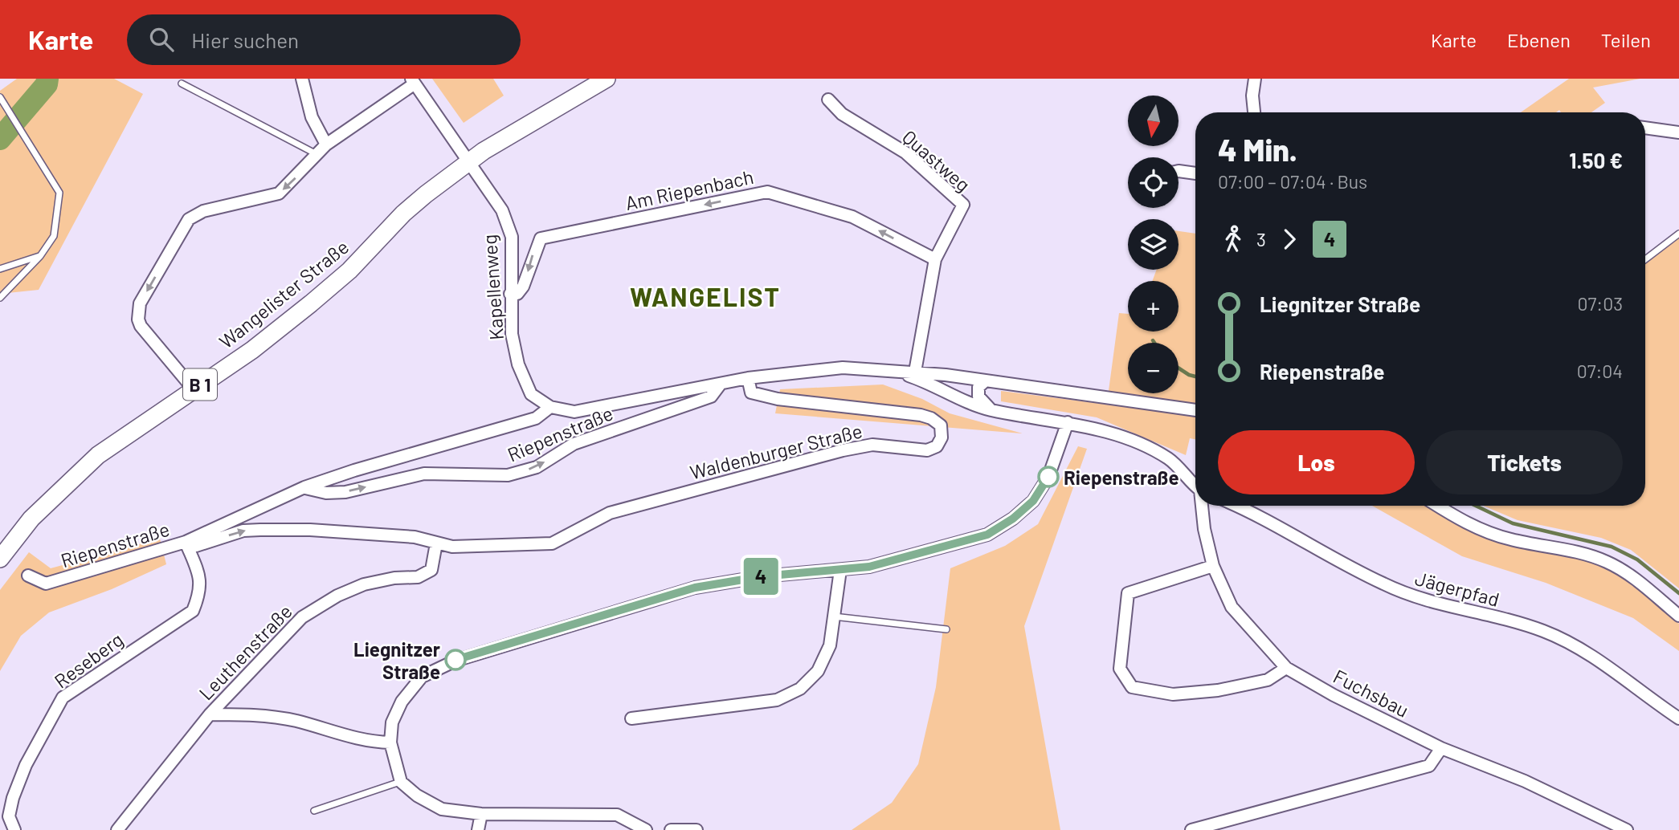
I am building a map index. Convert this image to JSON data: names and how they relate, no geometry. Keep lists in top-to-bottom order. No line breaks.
{"streets":{"main road":["Wangelister Straße","B 1"],"street":["Quastweg","Am Riepenbach","Kapellenweg","Riepenstraße","Waldenburger Straße","Jägerpfad","Leuthenstraße","Reseberg","Fuchsbau"]},"crossings":[["Quastweg","Am Riepenbach"],["Quastweg","Riepenstraße"],["Am Riepenbach","Kapellenweg"],["Kapellenweg","Wangelister Straße"],["Kapellenweg","Riepenstraße"],["Riepenstraße","Waldenburger Straße"],["Riepenstraße","Reseberg"],["Waldenburger Straße","Leuthenstraße"]],"one_way":["Am Riepenbach"],"districts":["WANGELIST"],"places":["Riepenstraße","Liegnitzer Straße"],"lines":["bus line 4"],"north":"bottom","page":{"header":"Karte","search":"Hier suchen","nav":["Karte","Ebenen","Teilen"],"on_map":"4","map_buttons":["+","−"],"heading":["4 Min.","07:00 – 07:04 · Bus","1.50 €"],"legs":["3","4"],"list":[{"name":"Liegnitzer Straße","value":"07:03"},{"name":"Riepenstraße","value":"07:04"}],"buttons":["Los","Tickets"]}}
